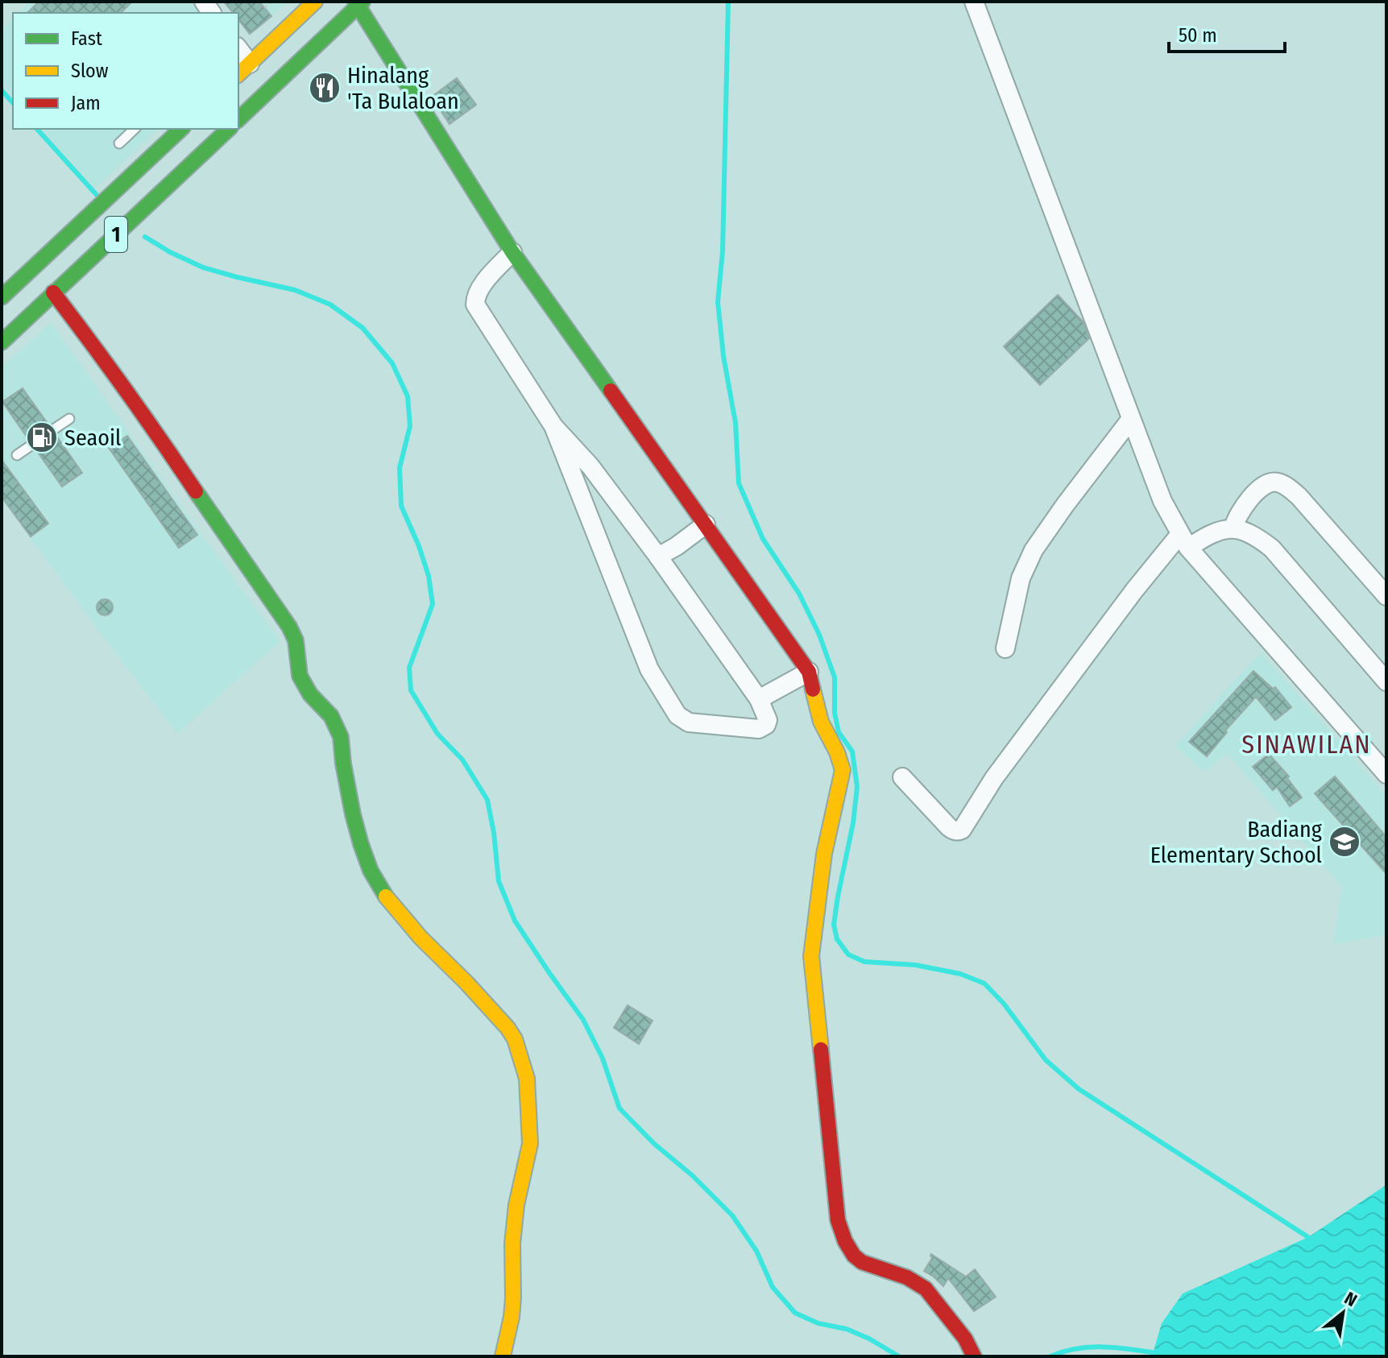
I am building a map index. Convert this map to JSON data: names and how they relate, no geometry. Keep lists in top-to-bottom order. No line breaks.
{"streets":{"main road":["1"]},"districts":["SINAWILAN"],"places":{"restaurant":["Hinalang 'Ta Bulaloan"],"fuel station":["Seaoil"],"school or university":["Badiang Elementary School"]},"legend":["Fast","Slow","Jam"],"scale_bar":"50 m","north":"top right"}
